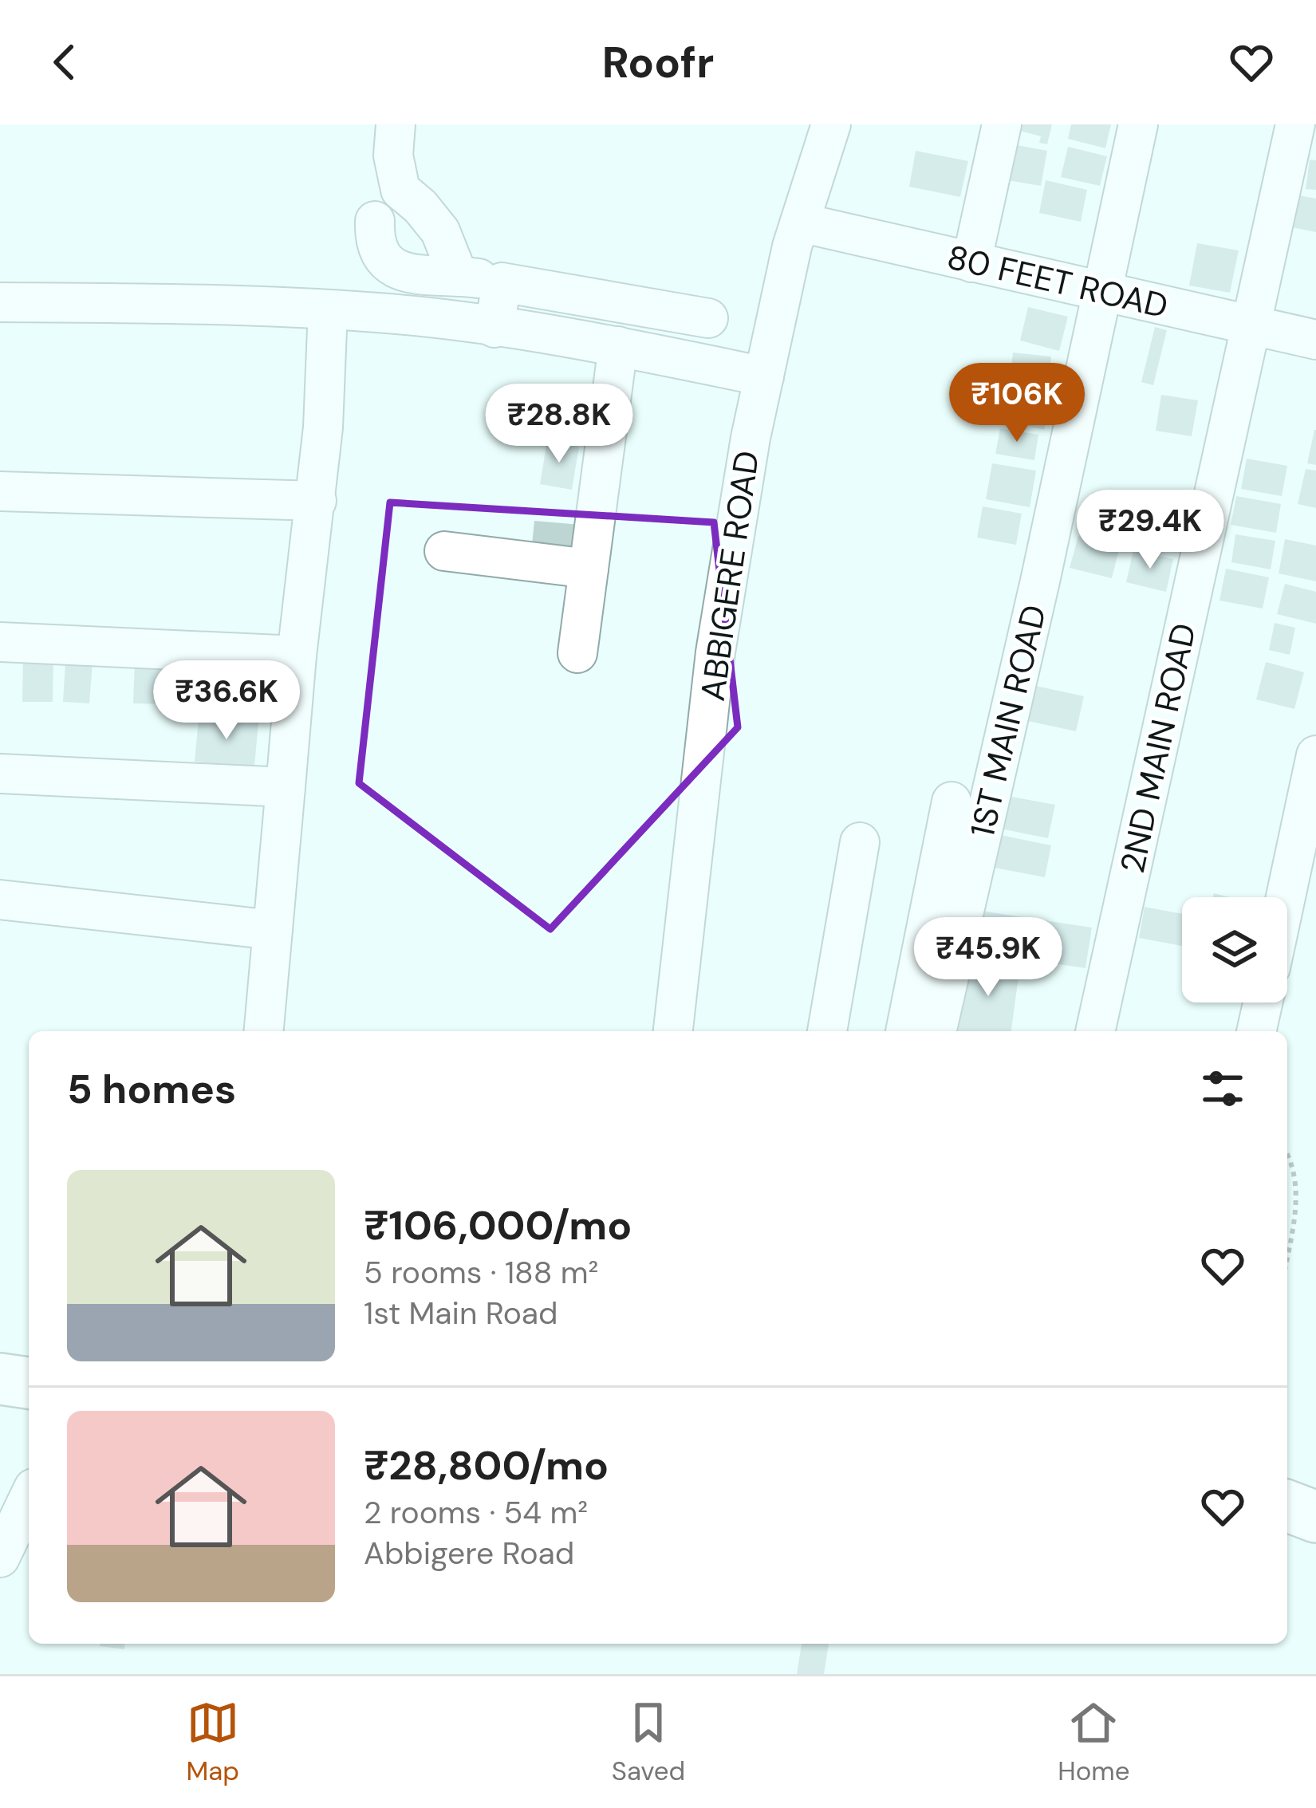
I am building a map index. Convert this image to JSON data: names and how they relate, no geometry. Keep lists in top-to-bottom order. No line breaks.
{"streets":{"street":["80 FEET ROAD","ABBIGERE ROAD","1ST MAIN ROAD","2ND MAIN ROAD"]},"crossings":[["80 FEET ROAD","ABBIGERE ROAD"],["80 FEET ROAD","1ST MAIN ROAD"],["80 FEET ROAD","2ND MAIN ROAD"]],"page":{"header":"Roofr","price":["₹106K","₹28.8K","₹29.4K","₹36.6K","₹45.9K"],"heading":"5 homes","list":[{"name":"₹106,000/mo","note":"5 rooms · 188 m² · 1st Main Road"},{"name":"₹28,800/mo","note":"2 rooms · 54 m² · Abbigere Road"}],"tabs":["Map","Saved","Home"]}}
